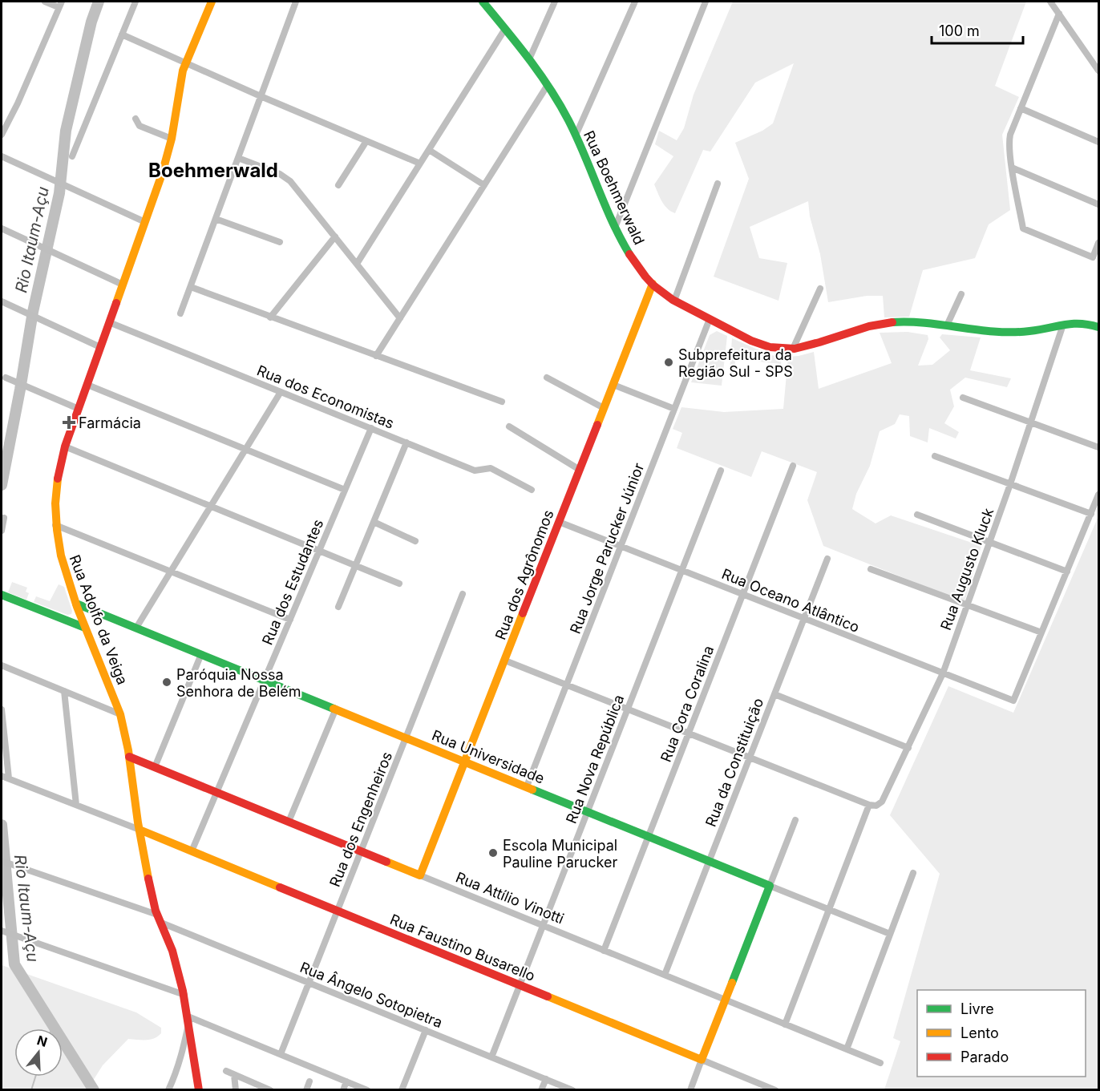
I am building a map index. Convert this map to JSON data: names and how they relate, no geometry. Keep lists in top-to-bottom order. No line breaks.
{"streets":{"street":["Rua Boehmerwald","Rua dos Economistas","Rua Jorge Parucker Júnior","Rua Augusto Kluck","Rua dos Agrônomos","Rua dos Estudantes","Rua Oceano Atlântico","Rua Adolfo da Veiga","Rua Cora Coralina","Rua Universidade","Rua Nova República","Rua da Constituição","Rua dos Engenheiros","Rua Attílio Vinotti","Rua Faustino Busarello","Rua Ângelo Sotopietra"]},"crossings":[["Rua Boehmerwald","Rua Jorge Parucker Júnior"],["Rua Boehmerwald","Rua Augusto Kluck"],["Rua Boehmerwald","Rua dos Agrônomos"],["Rua dos Economistas","Rua dos Estudantes"],["Rua dos Economistas","Rua Adolfo da Veiga"],["Rua Jorge Parucker Júnior","Rua Oceano Atlântico"],["Rua Jorge Parucker Júnior","Rua Universidade"],["Rua Augusto Kluck","Rua Oceano Atlântico"],["Rua dos Agrônomos","Rua Oceano Atlântico"],["Rua dos Agrônomos","Rua Universidade"],["Rua dos Agrônomos","Rua Attílio Vinotti"],["Rua dos Estudantes","Rua Universidade"],["Rua dos Estudantes","Rua Attílio Vinotti"],["Rua dos Estudantes","Rua Faustino Busarello"],["Rua Oceano Atlântico","Rua Cora Coralina"],["Rua Oceano Atlântico","Rua Nova República"],["Rua Oceano Atlântico","Rua da Constituição"],["Rua Adolfo da Veiga","Rua Universidade"],["Rua Adolfo da Veiga","Rua Attílio Vinotti"],["Rua Adolfo da Veiga","Rua Faustino Busarello"],["Rua Adolfo da Veiga","Rua Ângelo Sotopietra"],["Rua Cora Coralina","Rua Universidade"],["Rua Cora Coralina","Rua Attílio Vinotti"],["Rua Universidade","Rua Nova República"],["Rua Universidade","Rua da Constituição"],["Rua Universidade","Rua dos Engenheiros"],["Rua Nova República","Rua Attílio Vinotti"],["Rua Nova República","Rua Faustino Busarello"],["Rua Nova República","Rua Ângelo Sotopietra"],["Rua da Constituição","Rua Attílio Vinotti"],["Rua dos Engenheiros","Rua Attílio Vinotti"],["Rua dos Engenheiros","Rua Faustino Busarello"],["Rua dos Engenheiros","Rua Ângelo Sotopietra"]],"districts":["Boehmerwald"],"water":["Rio Itaum-Açu"],"places":{"other":["Subprefeitura da Região Sul - SPS","Paróquia Nossa Senhora de Belém","Escola Municipal Pauline Parucker"],"health":["Farmácia"]},"legend":["Livre","Lento","Parado"],"scale_bar":"100 m","north":"top"}
